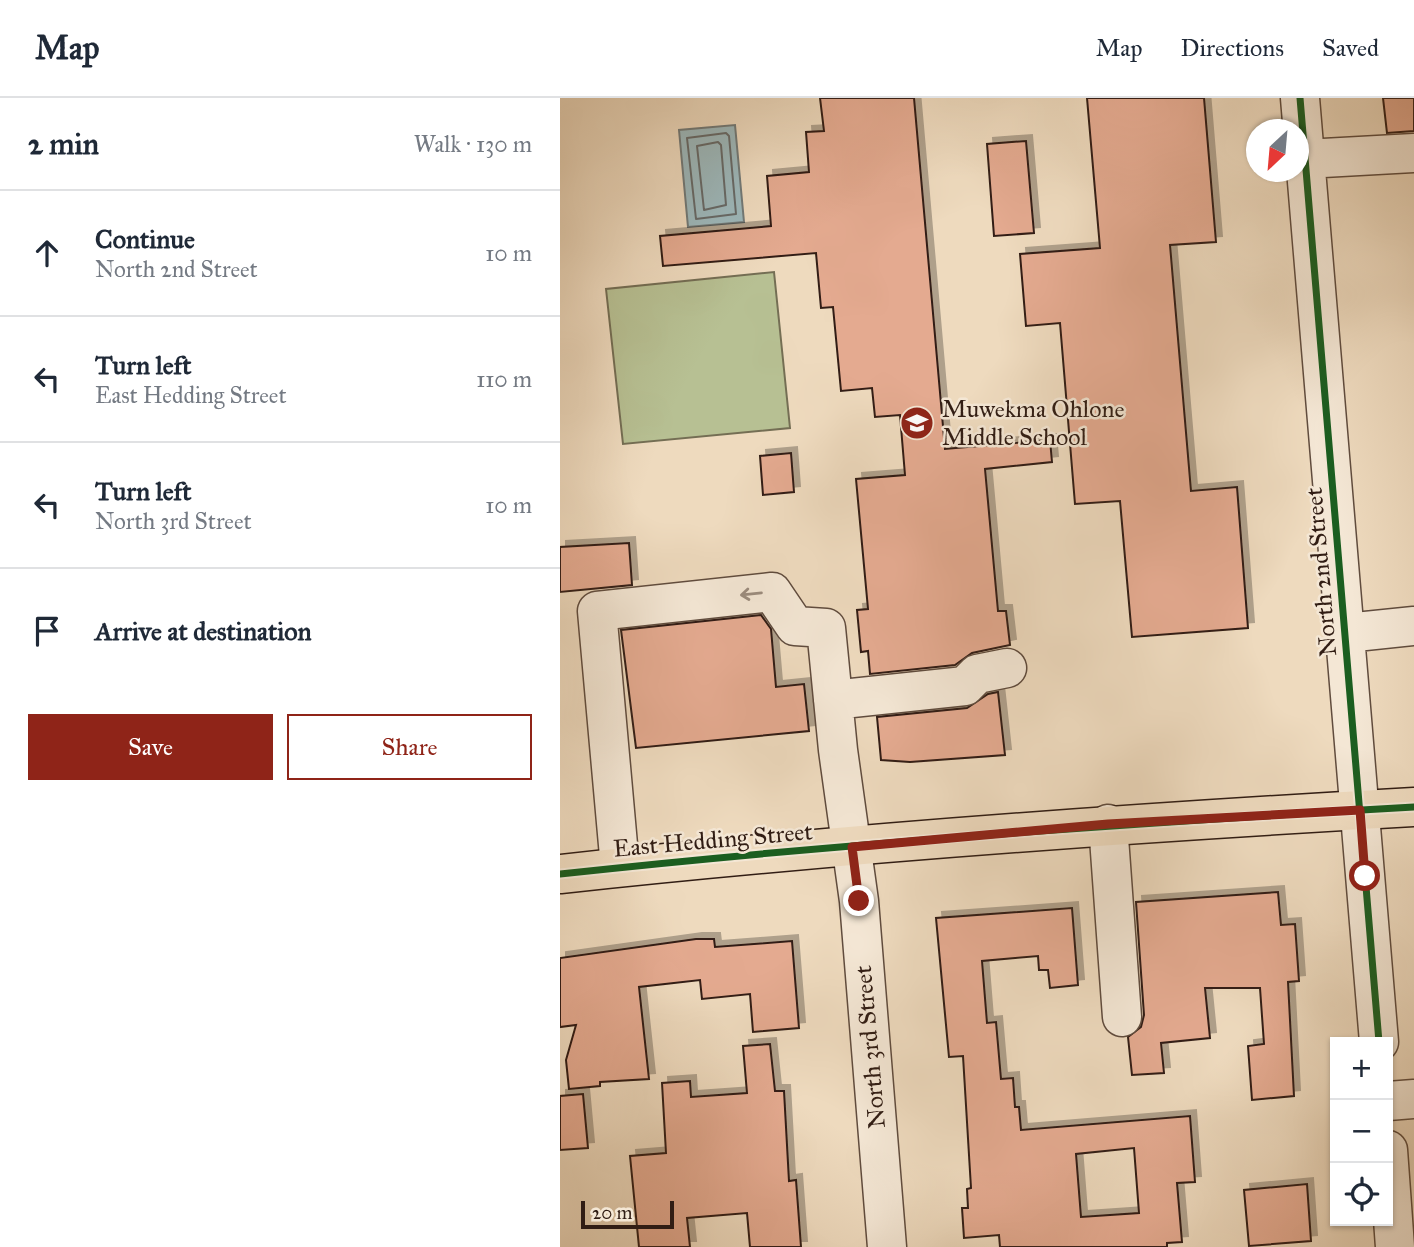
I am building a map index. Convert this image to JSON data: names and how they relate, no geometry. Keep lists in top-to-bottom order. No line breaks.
{"streets":{"main road":["East Hedding Street"],"street":["North 2nd Street","North 3rd Street"]},"crossings":[["North 2nd Street","East Hedding Street"],["East Hedding Street","North 3rd Street"]],"places":{"school or university":["Muwekma Ohlone Middle School"]},"scale_bar":"20 m","north":"bottom left","page":{"header":"Map","nav":["Map","Directions","Saved"],"heading":["2 min","Walk · 130 m"],"list":[["Continue","North 2nd Street","10 m"],["Turn left","East Hedding Street","110 m"],["Turn left","North 3rd Street","10 m"],"Arrive at destination"],"buttons":["Save","Share"],"map_buttons":["+","−"],"scale":"20 m"}}
